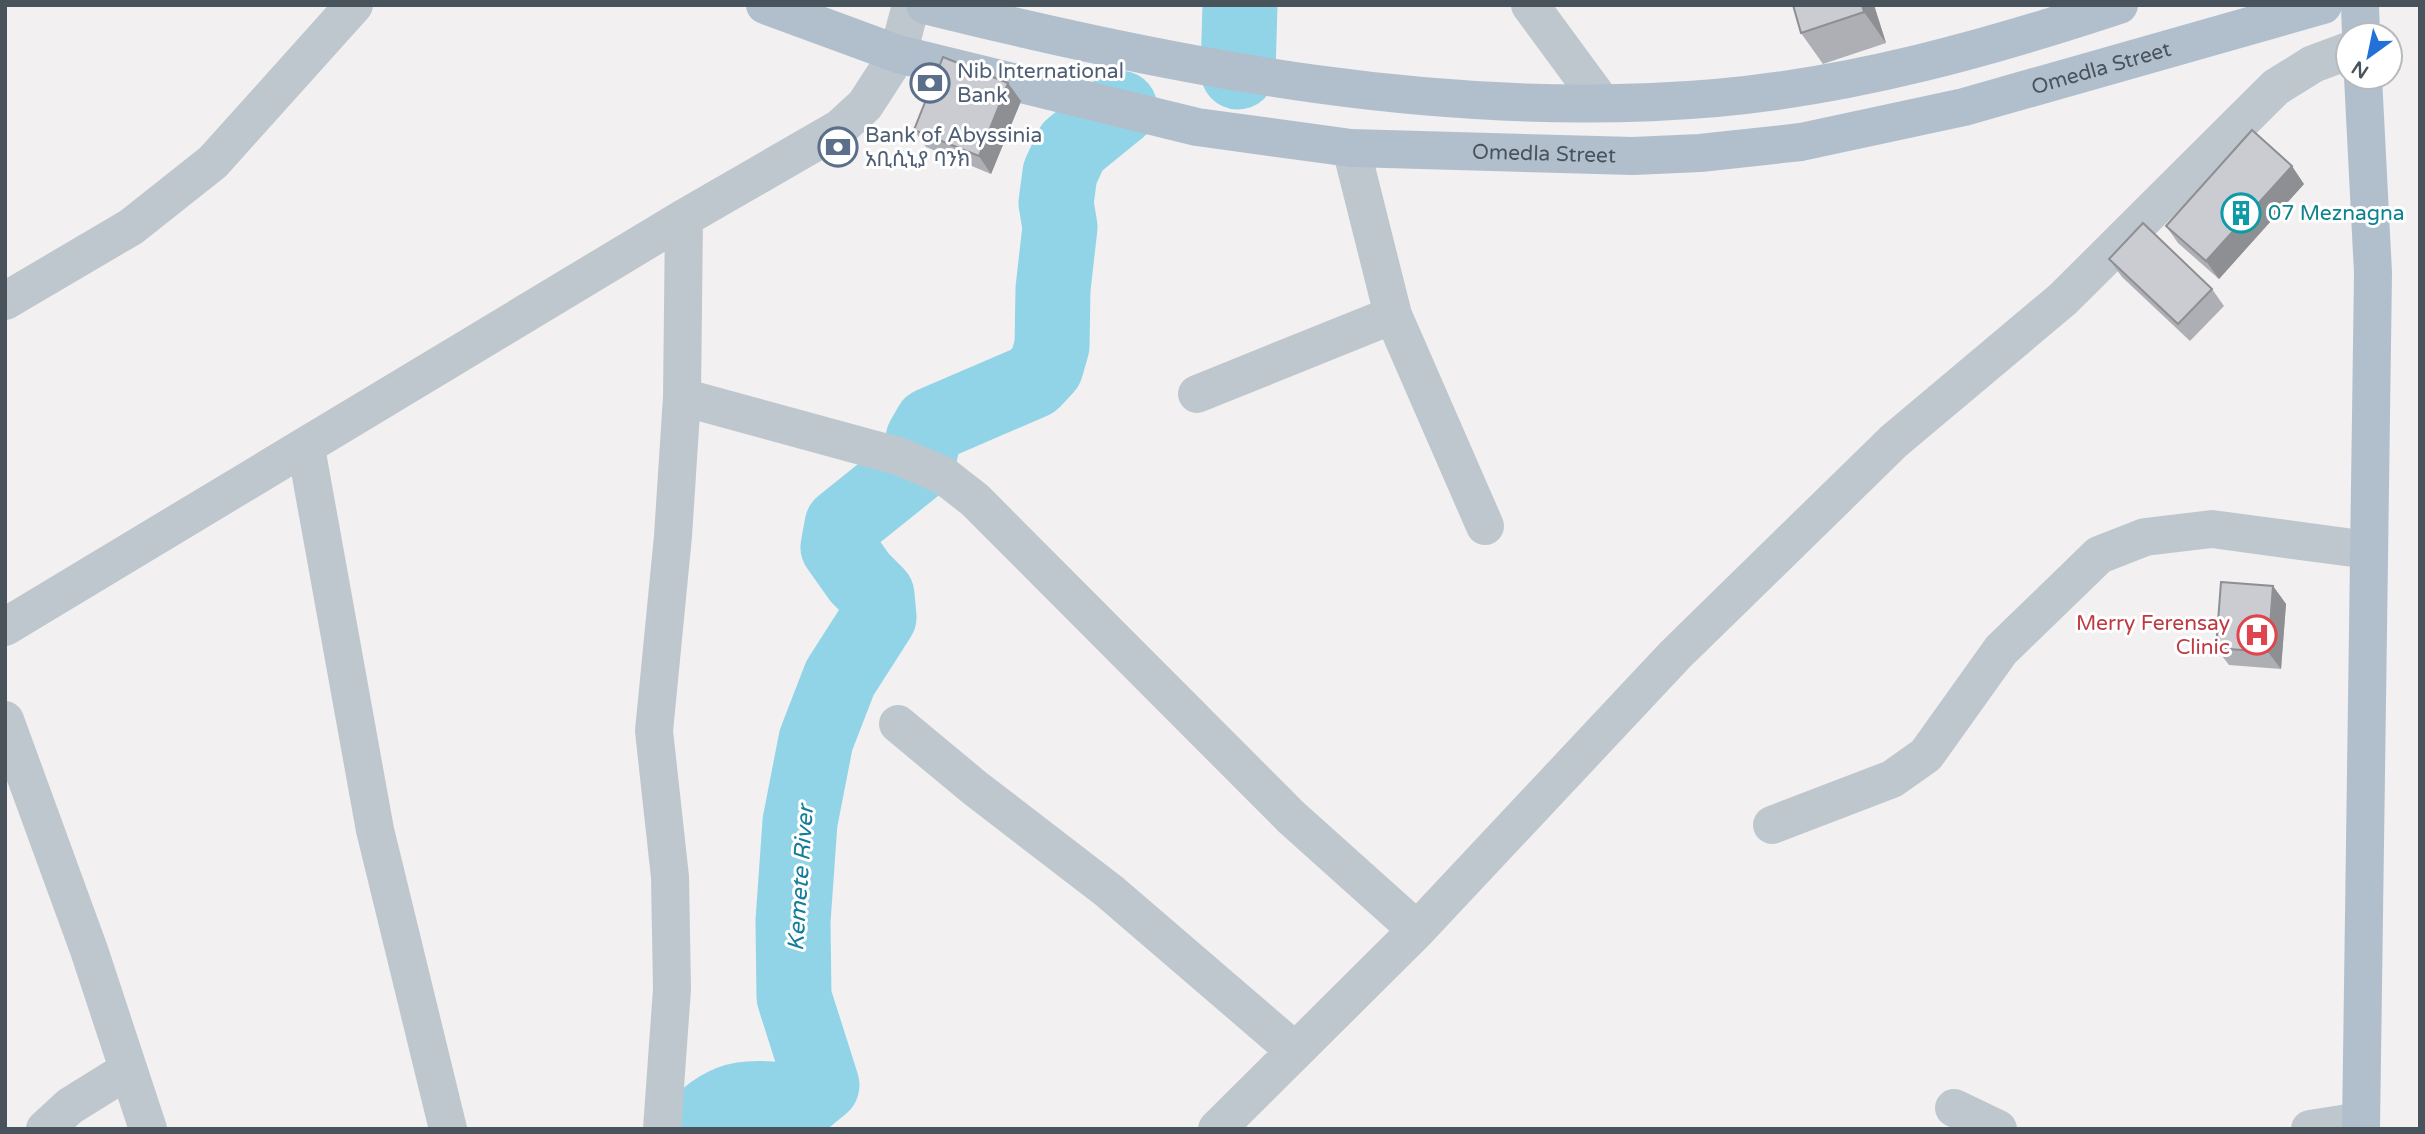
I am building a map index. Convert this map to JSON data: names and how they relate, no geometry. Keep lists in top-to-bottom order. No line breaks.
{"streets":{"main road":["Omedla Street"]},"water":["Kemete River"],"places":{"bank":["Nib International Bank","Bank of Abyssinia አቢሲኒያ ባንክ"],"building":["07 Meznagna"],"hospital":["Merry Ferensay Clinic"]},"north":"bottom left"}
